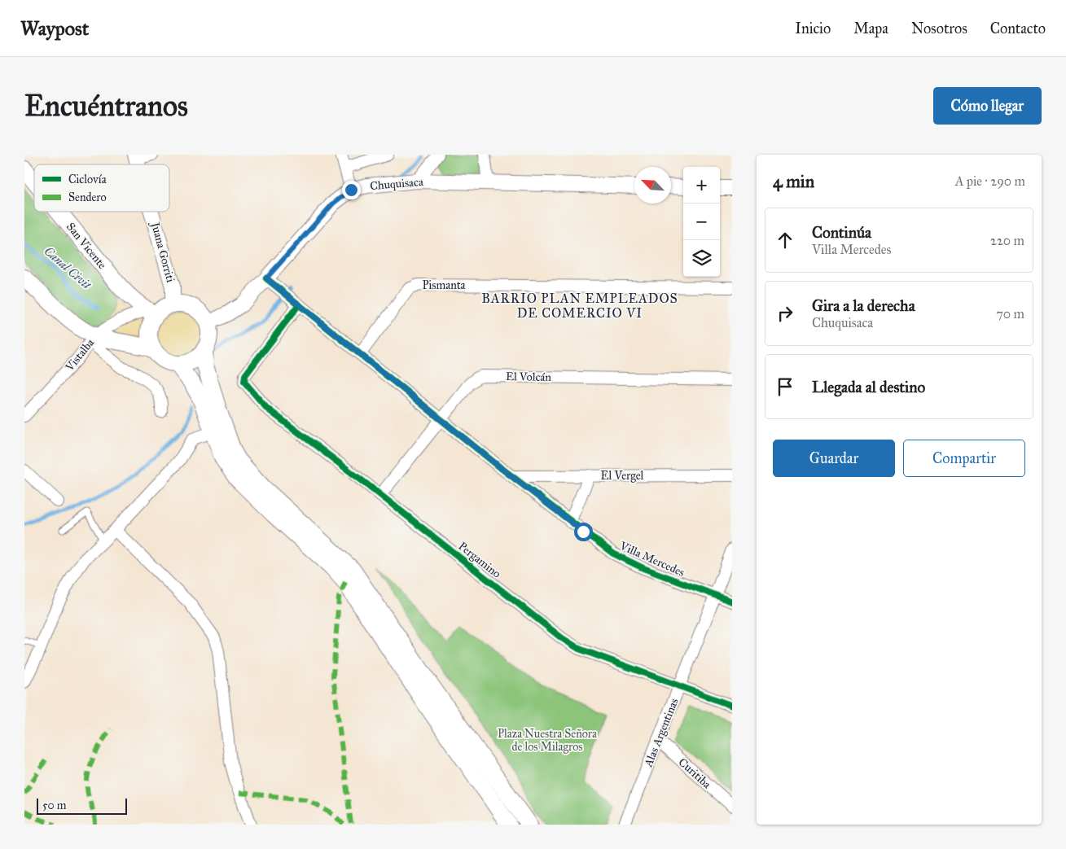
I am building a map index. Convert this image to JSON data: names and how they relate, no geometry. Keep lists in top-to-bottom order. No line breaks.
{"streets":{"main road":["San Vicente"],"street":["Chuquisaca","Juana Gorriti","Pismanta","Vistalba","El Volcán","El Vergel","Villa Mercedes","Pergamino","Alas Argentinas","Curitiba"]},"crossings":[["Chuquisaca","San Vicente"],["Chuquisaca","Juana Gorriti"],["Chuquisaca","Vistalba"],["Chuquisaca","Villa Mercedes"],["San Vicente","Juana Gorriti"],["San Vicente","Vistalba"],["Juana Gorriti","Vistalba"],["Pismanta","Villa Mercedes"],["El Volcán","Villa Mercedes"],["El Volcán","Pergamino"],["El Vergel","Villa Mercedes"],["Villa Mercedes","Pergamino"],["Villa Mercedes","Alas Argentinas"],["Pergamino","Alas Argentinas"],["Alas Argentinas","Curitiba"]],"districts":["BARRIO PLAN EMPLEADOS DE COMERCIO VI"],"water":["Canal Civit"],"parks":["Plaza Nuestra Señora de los Milagros"],"legend":["Ciclovía","Sendero"],"scale_bar":"50 m","north":"top left","page":{"header":"Waypost","nav":["Inicio","Mapa","Nosotros","Contacto"],"buttons":["Cómo llegar",["Guardar","Compartir"]],"title":"Encuéntranos","heading":["4 min","A pie · 290 m"],"map_buttons":["+","−"],"list":[["Continúa","Villa Mercedes","220 m"],["Gira a la derecha","Chuquisaca","70 m"],"Llegada al destino"],"scale":"50 m"}}
